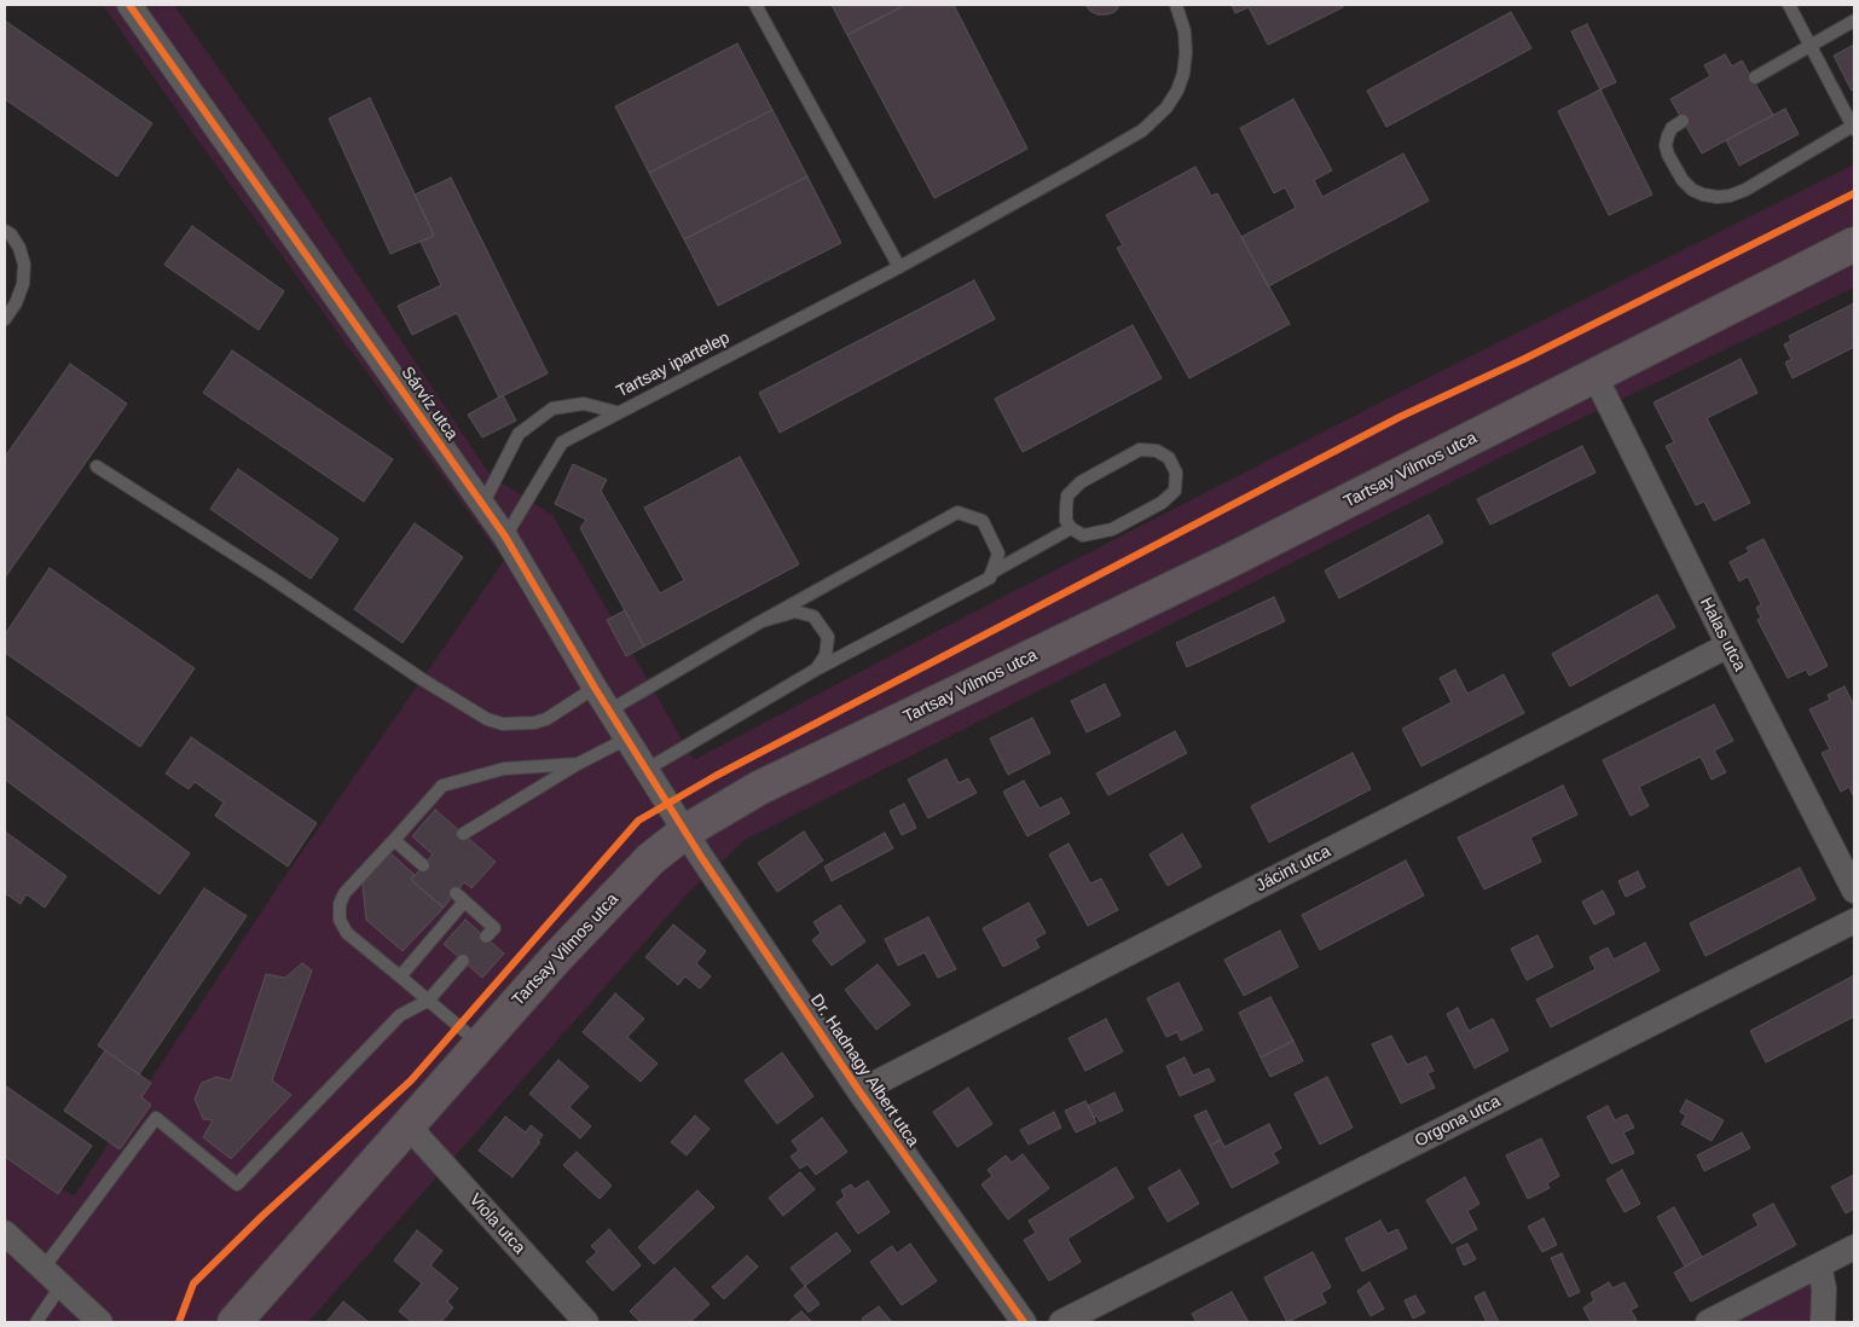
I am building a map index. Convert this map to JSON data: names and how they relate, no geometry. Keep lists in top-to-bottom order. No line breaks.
{"streets":{"main road":["Tartsay Vilmos utca"],"street":["Sárvíz utca","Halas utca","Jácint utca","Dr. Hadnagy Albert utca","Orgona utca","Viola utca"],"lane":["Tartsay ipartelep"]},"crossings":[["Tartsay ipartelep","Sárvíz utca"],["Sárvíz utca","Tartsay Vilmos utca"],["Sárvíz utca","Dr. Hadnagy Albert utca"],["Tartsay Vilmos utca","Halas utca"],["Tartsay Vilmos utca","Dr. Hadnagy Albert utca"],["Tartsay Vilmos utca","Viola utca"],["Halas utca","Jácint utca"],["Jácint utca","Dr. Hadnagy Albert utca"]]}
